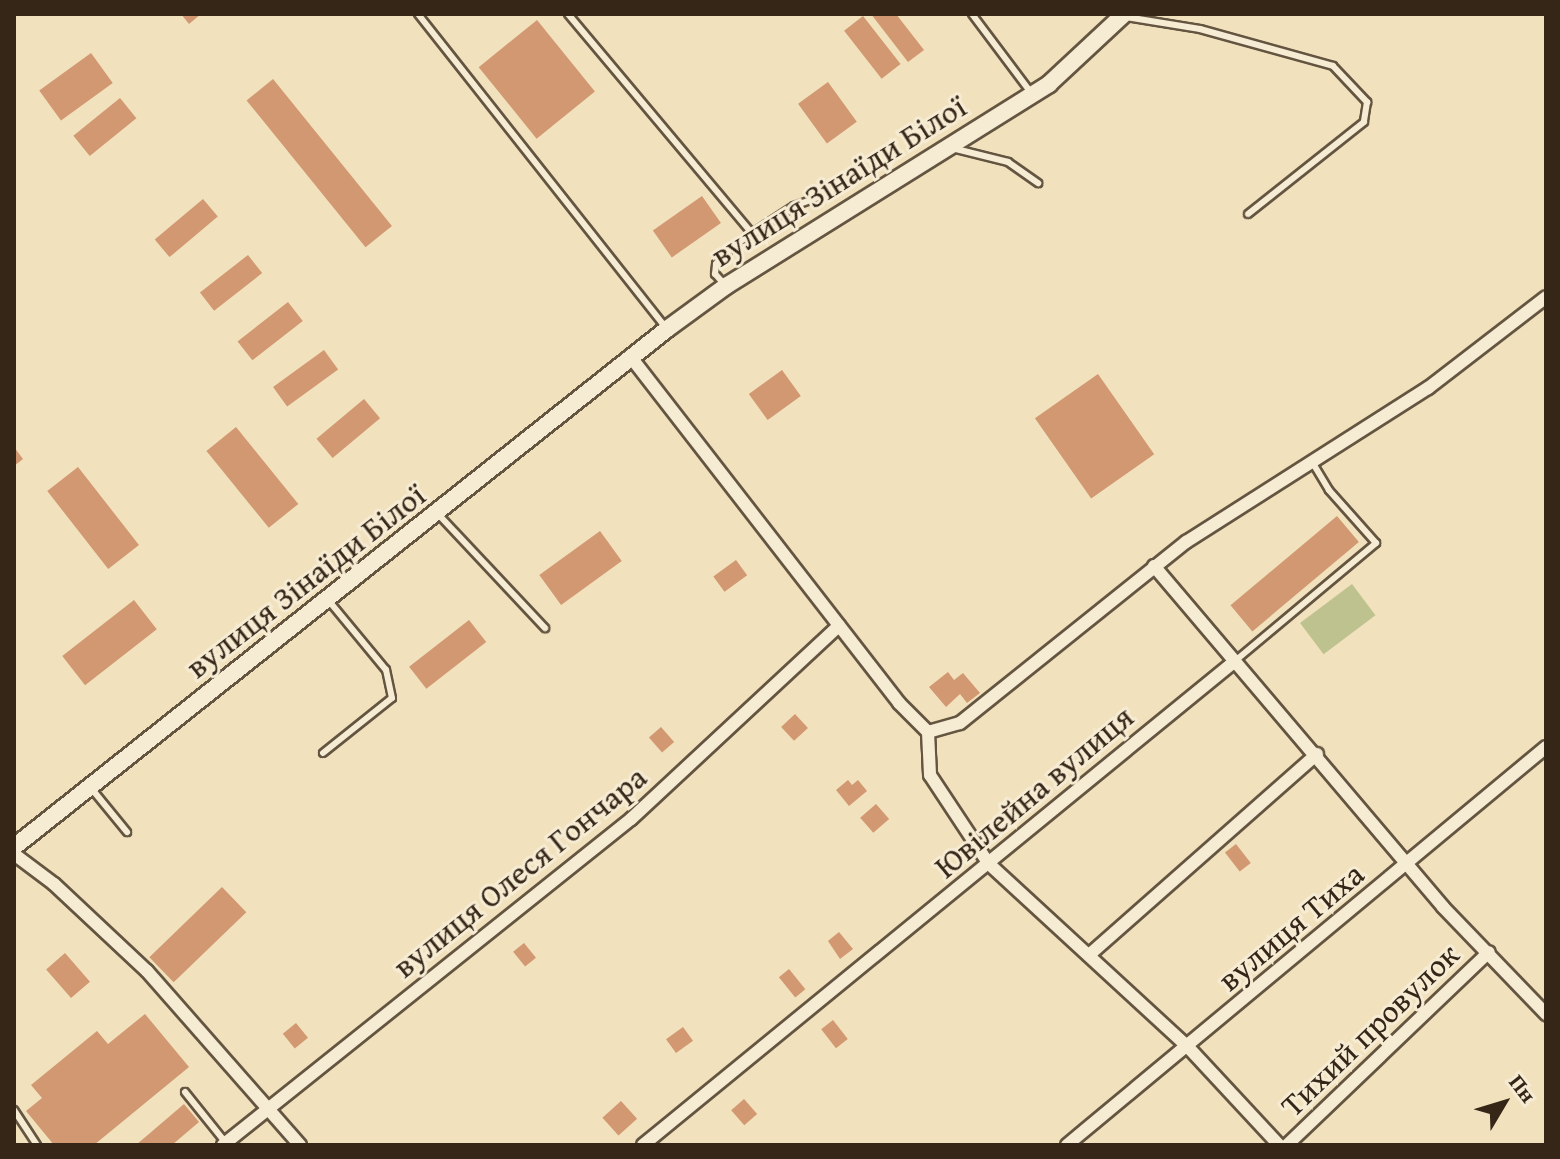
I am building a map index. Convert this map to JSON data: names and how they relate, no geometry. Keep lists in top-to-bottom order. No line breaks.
{"streets":{"street":["вулиця Зінаїди Білої","Ювілейна вулиця","вулиця Олеся Гончара","вулиця Тиха","Тихий провулок"]},"north":"top right"}
